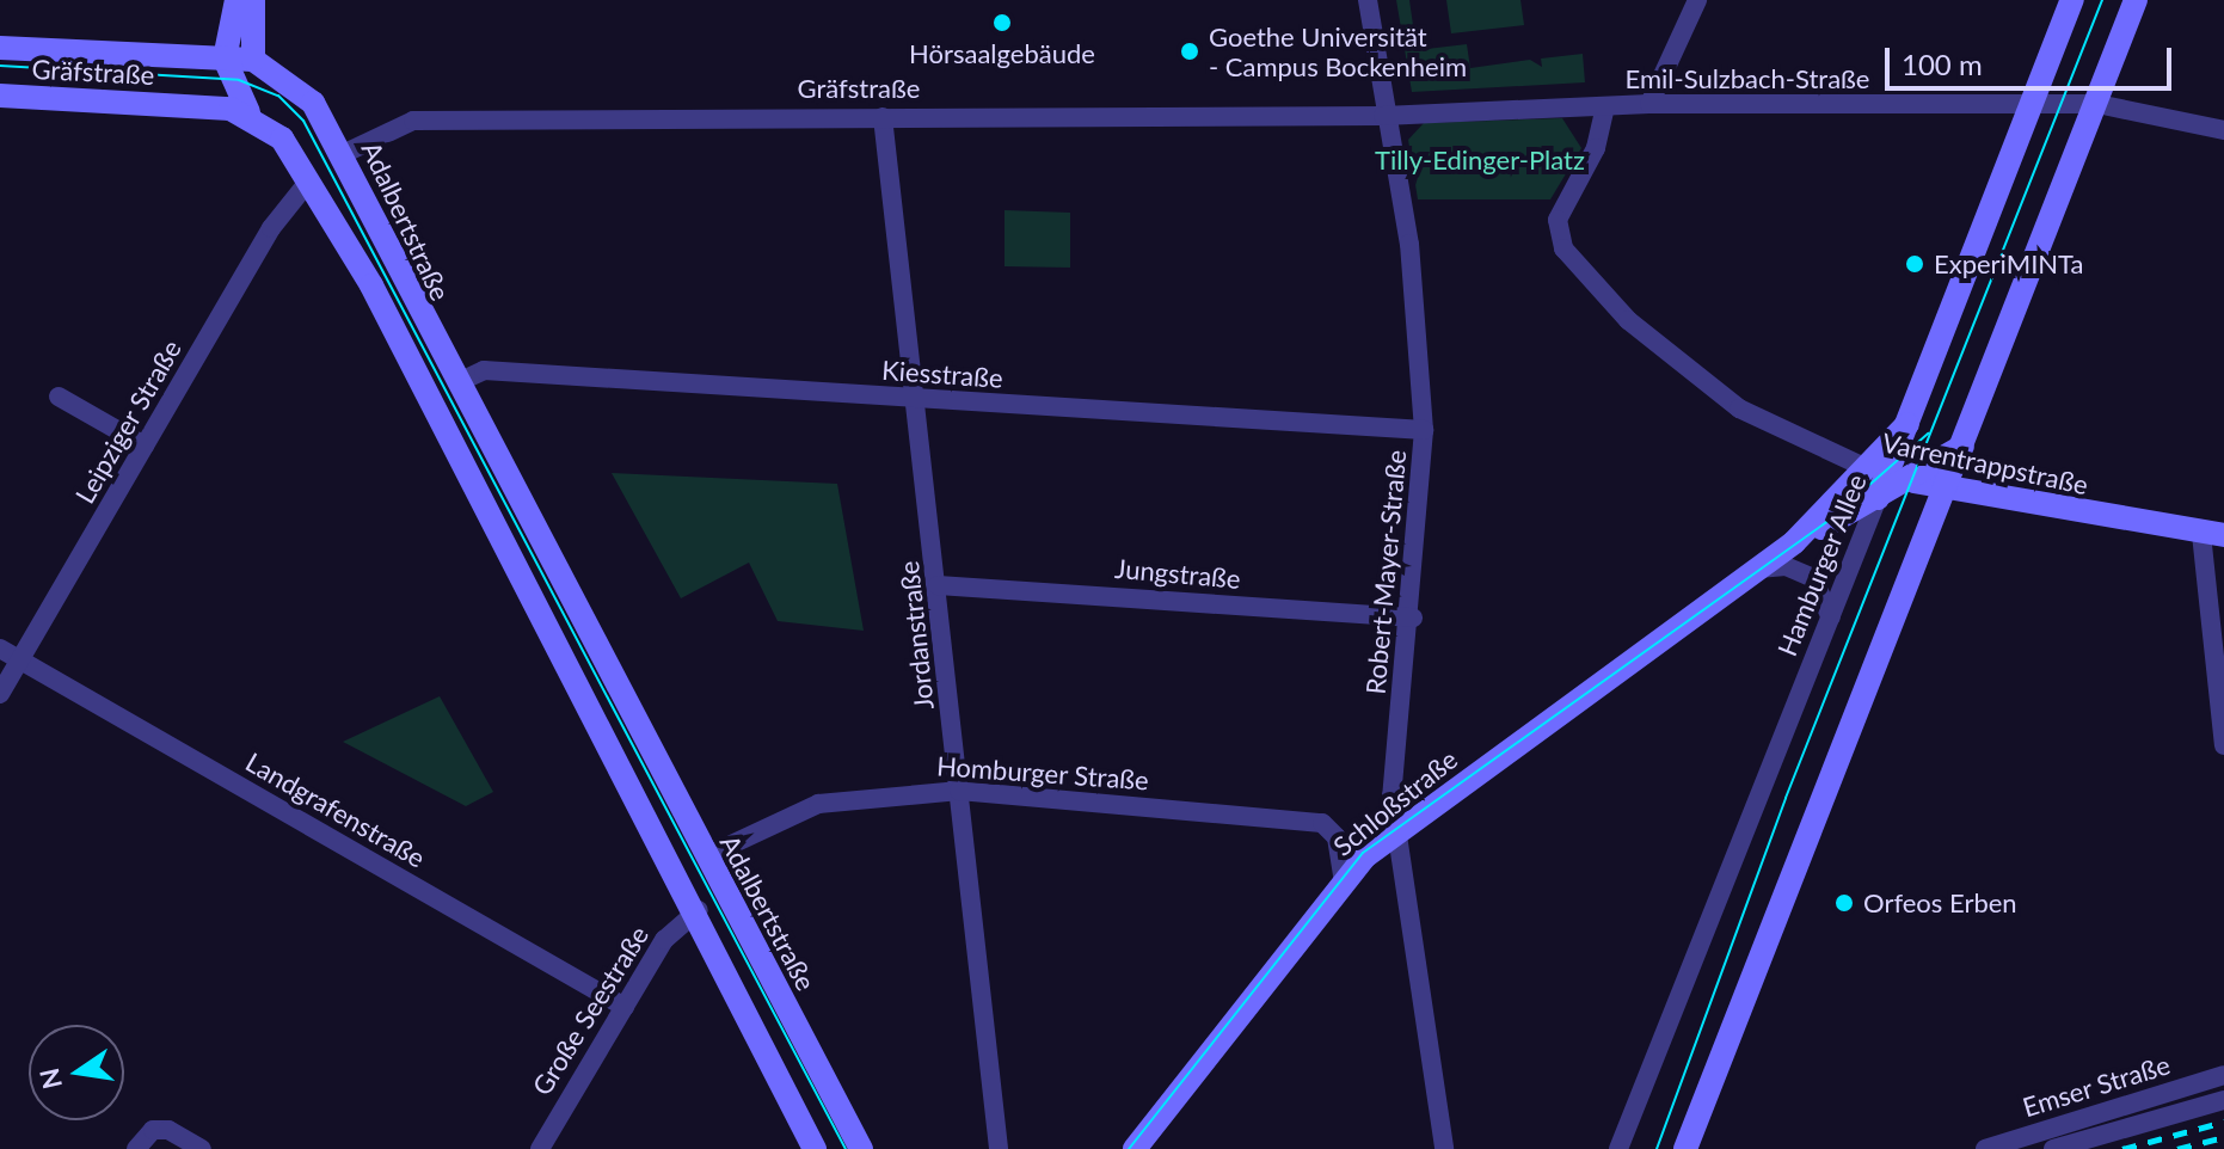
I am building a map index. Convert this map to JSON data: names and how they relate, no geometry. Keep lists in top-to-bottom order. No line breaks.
{"streets":{"street":["Gräfstraße","Emil-Sulzbach-Straße","Adalbertstraße","Kiesstraße","Leipziger Straße","Varrentrappstraße","Hamburger Allee","Robert-Mayer-Straße","Jungstraße","Jordanstraße","Homburger Straße","Schloßstraße","Landgrafenstraße","Große Seestraße","Emser Straße"]},"crossings":[["Gräfstraße","Emil-Sulzbach-Straße"],["Gräfstraße","Adalbertstraße"],["Gräfstraße","Robert-Mayer-Straße"],["Gräfstraße","Jordanstraße"],["Emil-Sulzbach-Straße","Varrentrappstraße"],["Emil-Sulzbach-Straße","Robert-Mayer-Straße"],["Emil-Sulzbach-Straße","Schloßstraße"],["Adalbertstraße","Kiesstraße"],["Adalbertstraße","Homburger Straße"],["Adalbertstraße","Große Seestraße"],["Kiesstraße","Robert-Mayer-Straße"],["Kiesstraße","Jordanstraße"],["Leipziger Straße","Landgrafenstraße"],["Varrentrappstraße","Hamburger Allee"],["Varrentrappstraße","Schloßstraße"],["Hamburger Allee","Schloßstraße"],["Robert-Mayer-Straße","Jungstraße"],["Robert-Mayer-Straße","Schloßstraße"],["Jungstraße","Jordanstraße"],["Jordanstraße","Homburger Straße"],["Homburger Straße","Schloßstraße"],["Homburger Straße","Große Seestraße"],["Landgrafenstraße","Große Seestraße"]],"parks":["Tilly-Edinger-Platz"],"places":["Hörsaalgebäude","Goethe Universität - Campus Bockenheim","ExperiMINTa","Orfeos Erben"],"scale_bar":"100 m","north":"left"}
